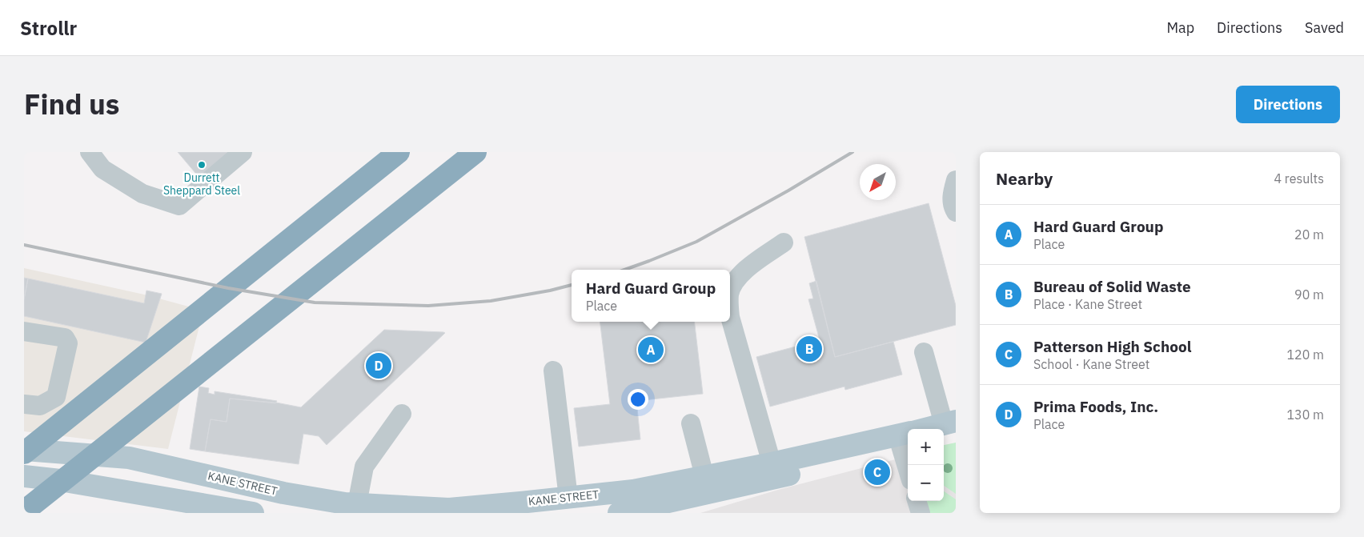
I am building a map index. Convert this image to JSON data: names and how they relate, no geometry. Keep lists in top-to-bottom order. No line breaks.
{"streets":{"main road":["KANE STREET"]},"places":["Durrett Sheppard Steel"],"north":"bottom left","page":{"header":"Strollr","nav":["Map","Directions","Saved"],"title":"Find us","buttons":"Directions","heading":["Nearby","4 results"],"list":[{"mark":"A","name":"Hard Guard Group","note":"Place","value":"20 m"},{"mark":"B","name":"Bureau of Solid Waste","note":"Place · Kane Street","value":"90 m"},{"mark":"C","name":"Patterson High School","note":"School · Kane Street","value":"120 m"},{"mark":"D","name":"Prima Foods, Inc.","note":"Place","value":"130 m"}],"popup":["Hard Guard Group","Place"],"pins":["B","A","D","C"],"map_buttons":["+","−"]}}
